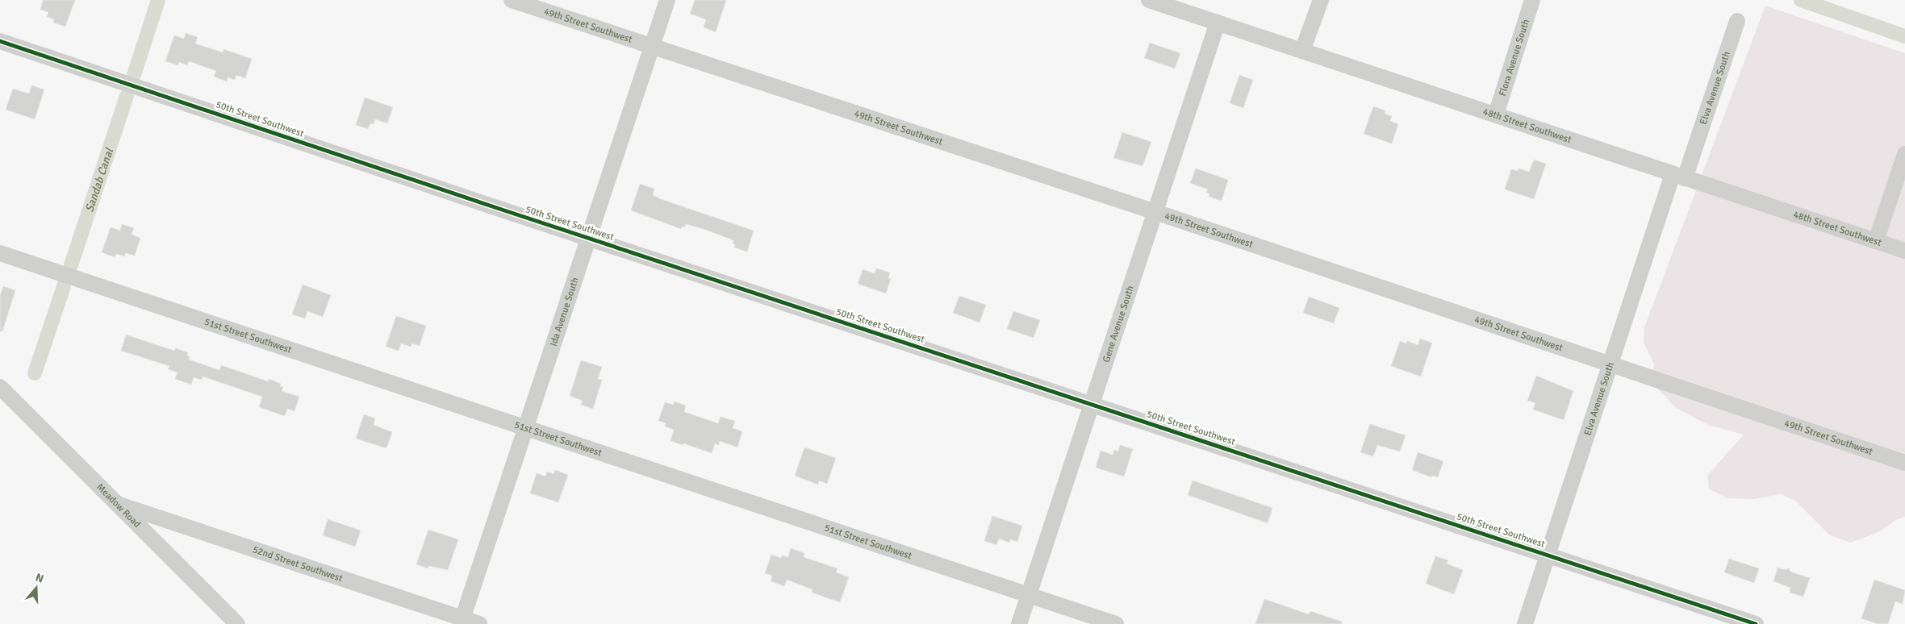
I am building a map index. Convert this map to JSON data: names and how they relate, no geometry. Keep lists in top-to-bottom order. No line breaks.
{"streets":{"street":["49th Street Southwest","Flora Avenue South","Elva Avenue South","50th Street Southwest","48th Street Southwest","Ida Avenue South","Gene Avenue South","51st Street Southwest","Meadow Road","52nd Street Southwest"]},"crossings":[["49th Street Southwest","Elva Avenue South"],["49th Street Southwest","Ida Avenue South"],["49th Street Southwest","Gene Avenue South"],["Flora Avenue South","48th Street Southwest"],["Elva Avenue South","50th Street Southwest"],["Elva Avenue South","48th Street Southwest"],["50th Street Southwest","Ida Avenue South"],["50th Street Southwest","Gene Avenue South"],["48th Street Southwest","Gene Avenue South"],["Ida Avenue South","51st Street Southwest"],["Ida Avenue South","52nd Street Southwest"],["Gene Avenue South","51st Street Southwest"],["Meadow Road","52nd Street Southwest"]],"water":["Sandab Canal"],"north":"top"}
